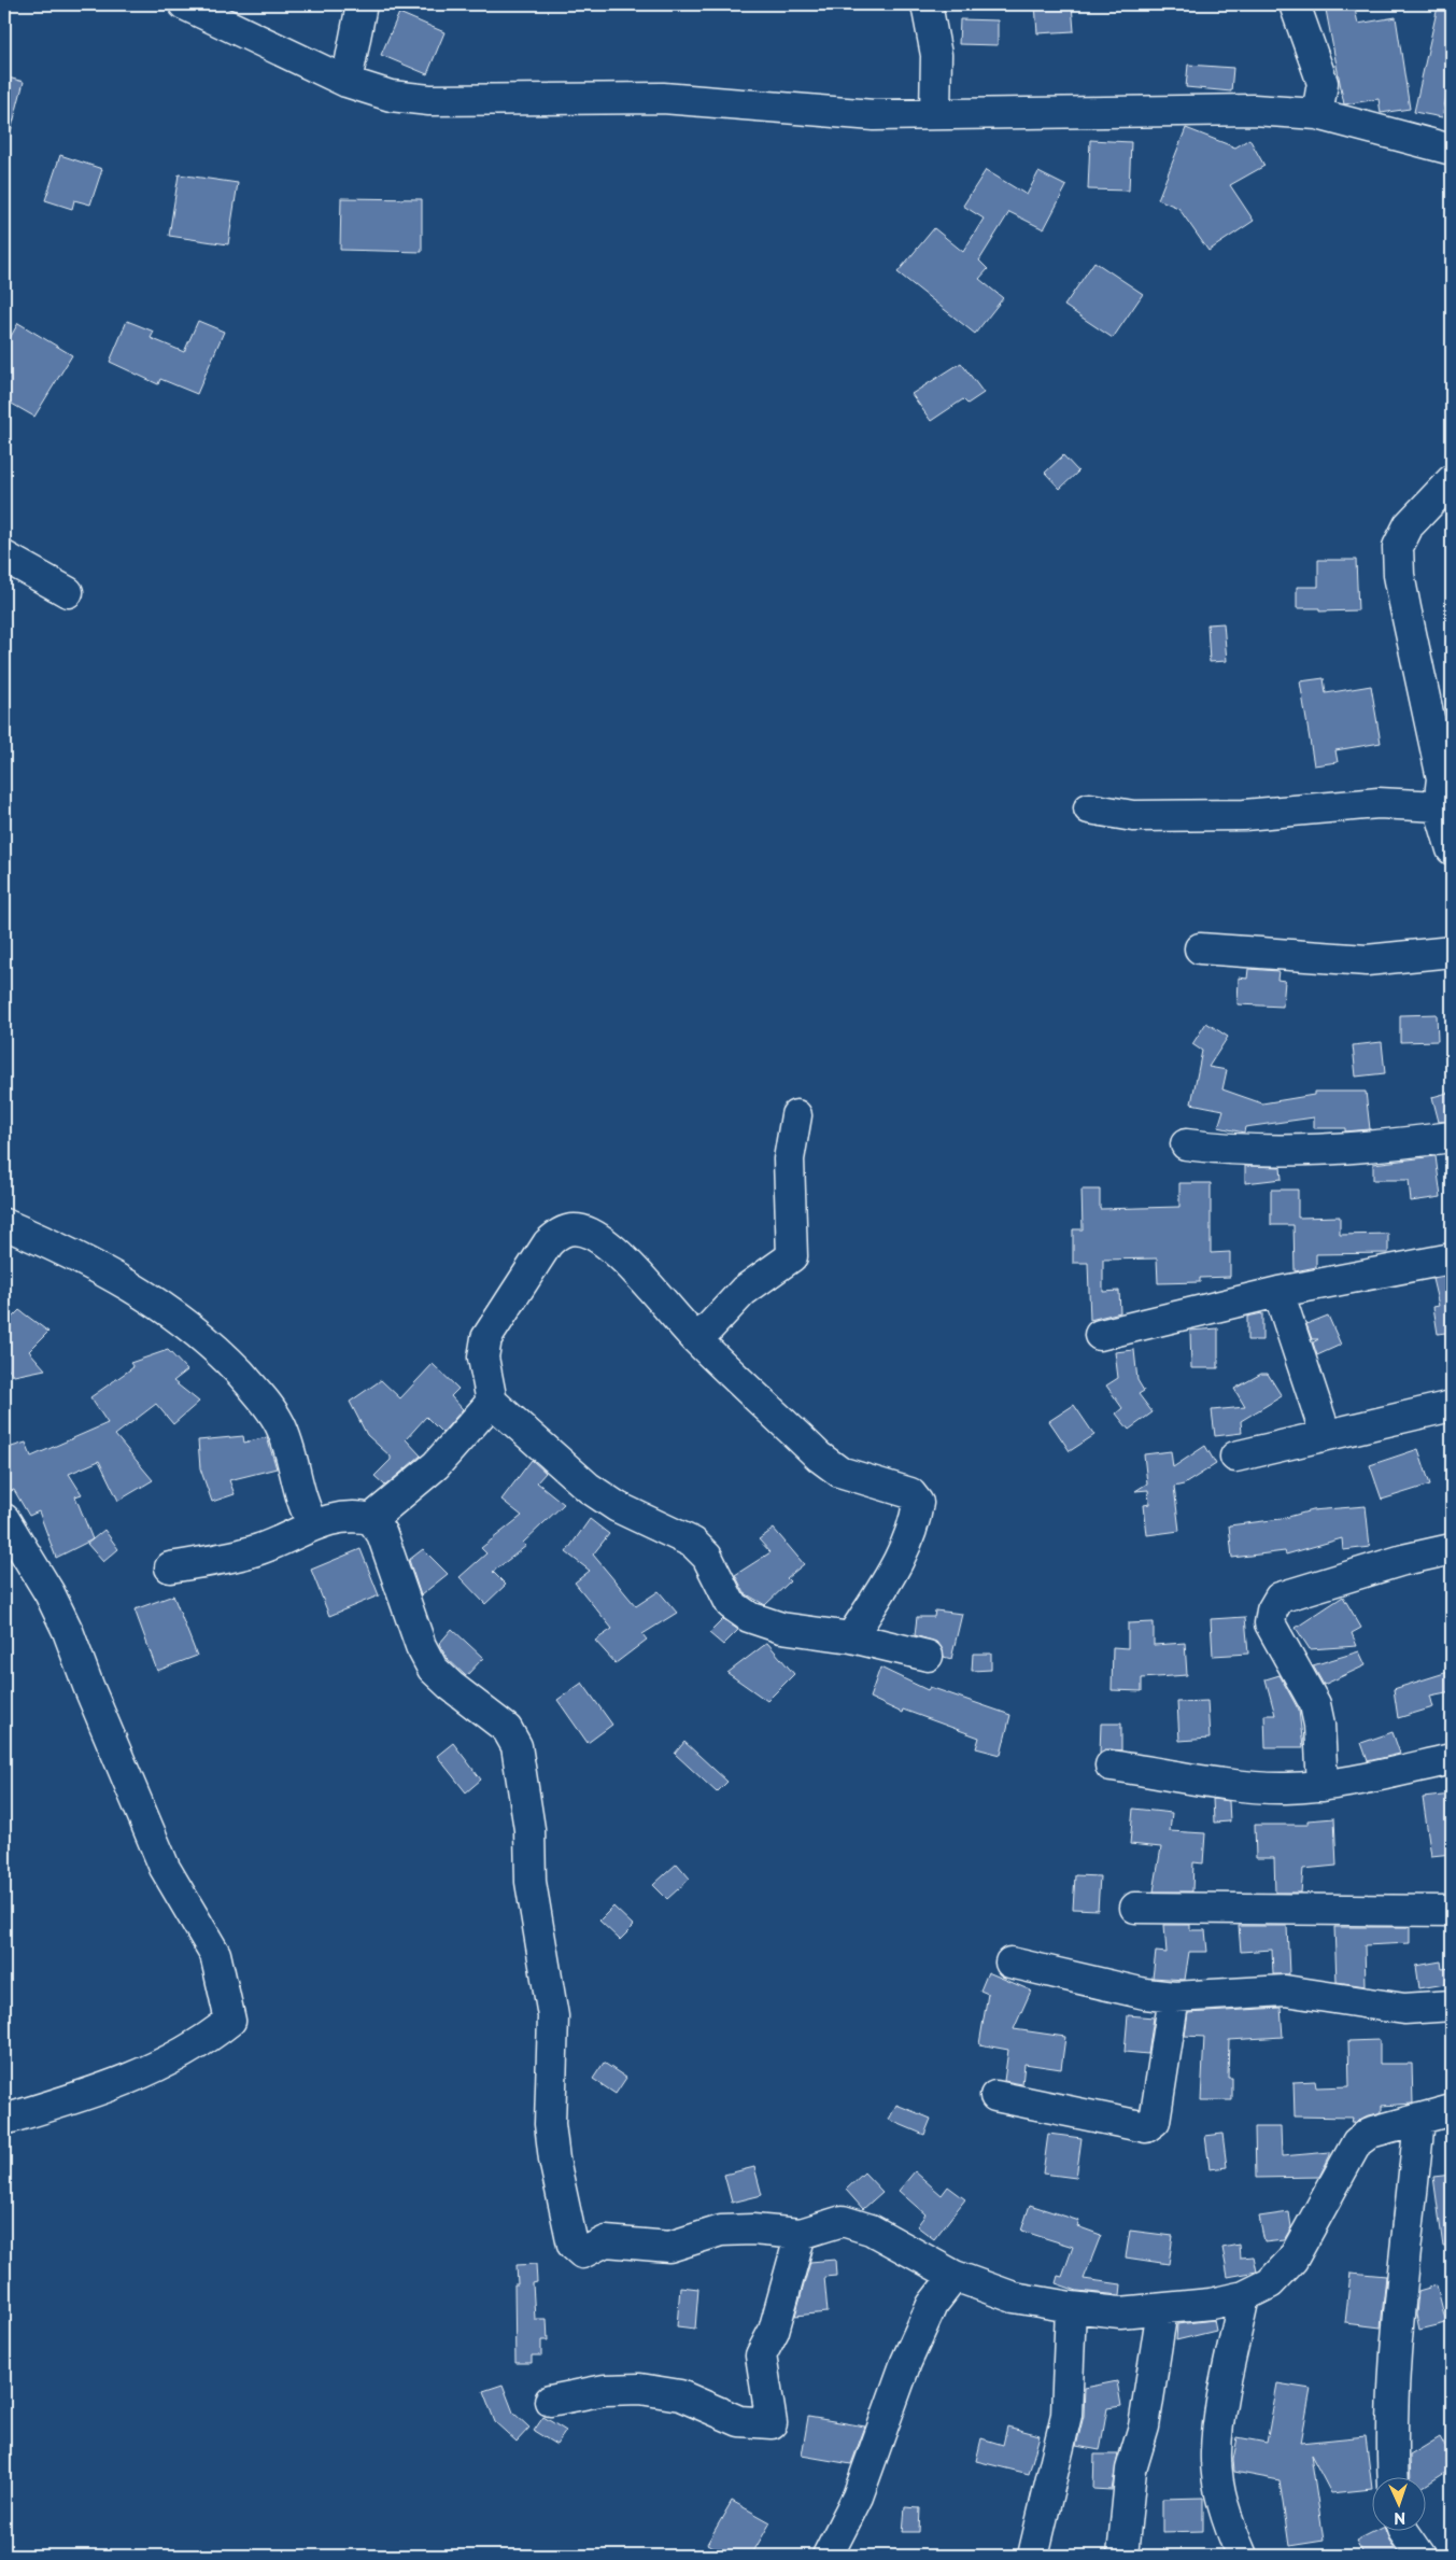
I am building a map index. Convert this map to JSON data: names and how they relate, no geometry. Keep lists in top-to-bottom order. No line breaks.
{"north":"bottom"}
